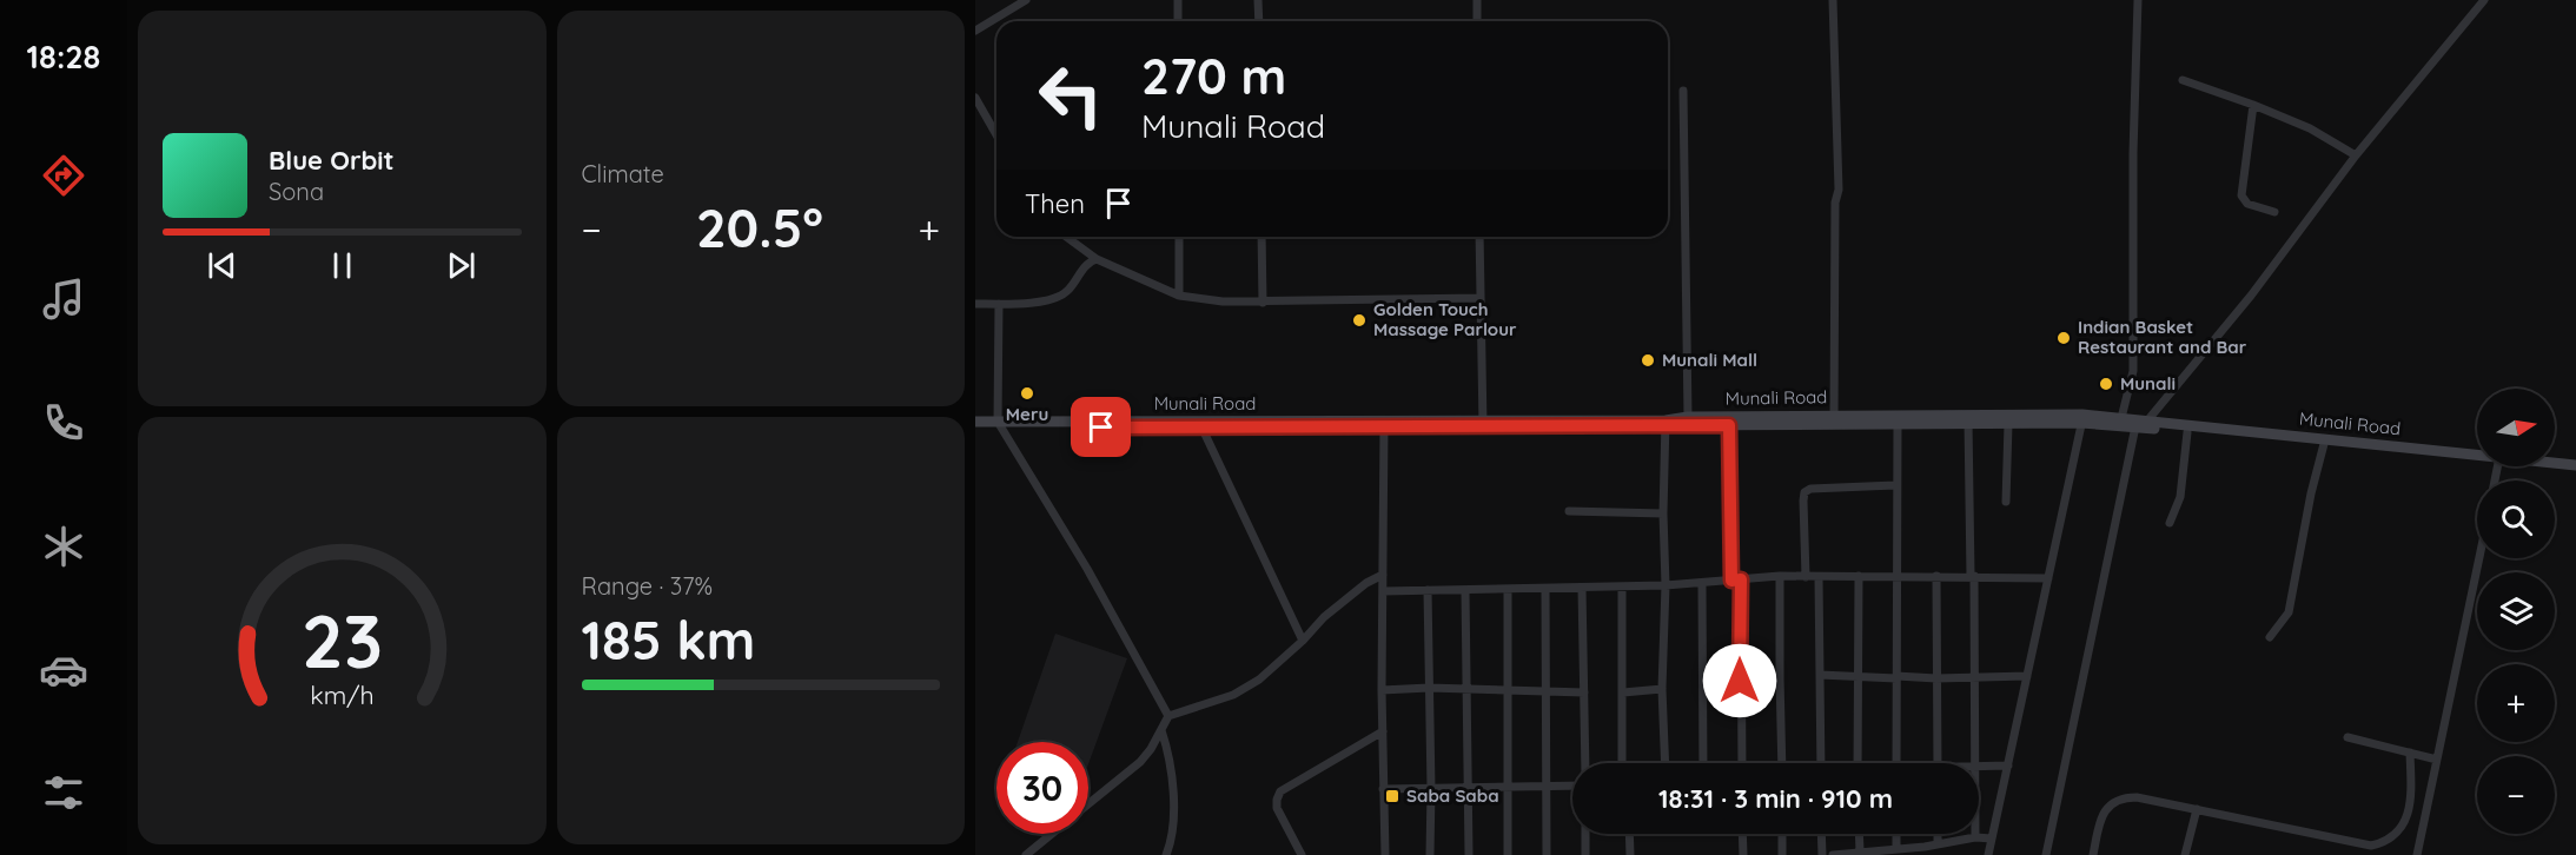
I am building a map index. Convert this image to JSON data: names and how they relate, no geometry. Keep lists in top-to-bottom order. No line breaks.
{"streets":{"main road":["Munali Road"]},"places":{"other":["Golden Touch Massage Parlour","Indian Basket Restaurant and Bar","Munali Mall","Munali","Meru"],"transit":["Saba Saba"]},"north":"right","page":{"tabs":"18:28","tile":["Climate",["Range · 37%","185 km"]],"turn":["270 m","Munali Road"],"song":["Blue Orbit","Sona"],"then":"Then","heat":["−","20.5°","+"],"map_buttons":["+","−"],"limit":"30","trip":"18:31 · 3 min · 910 m","gauge":["23","km/h"]}}
